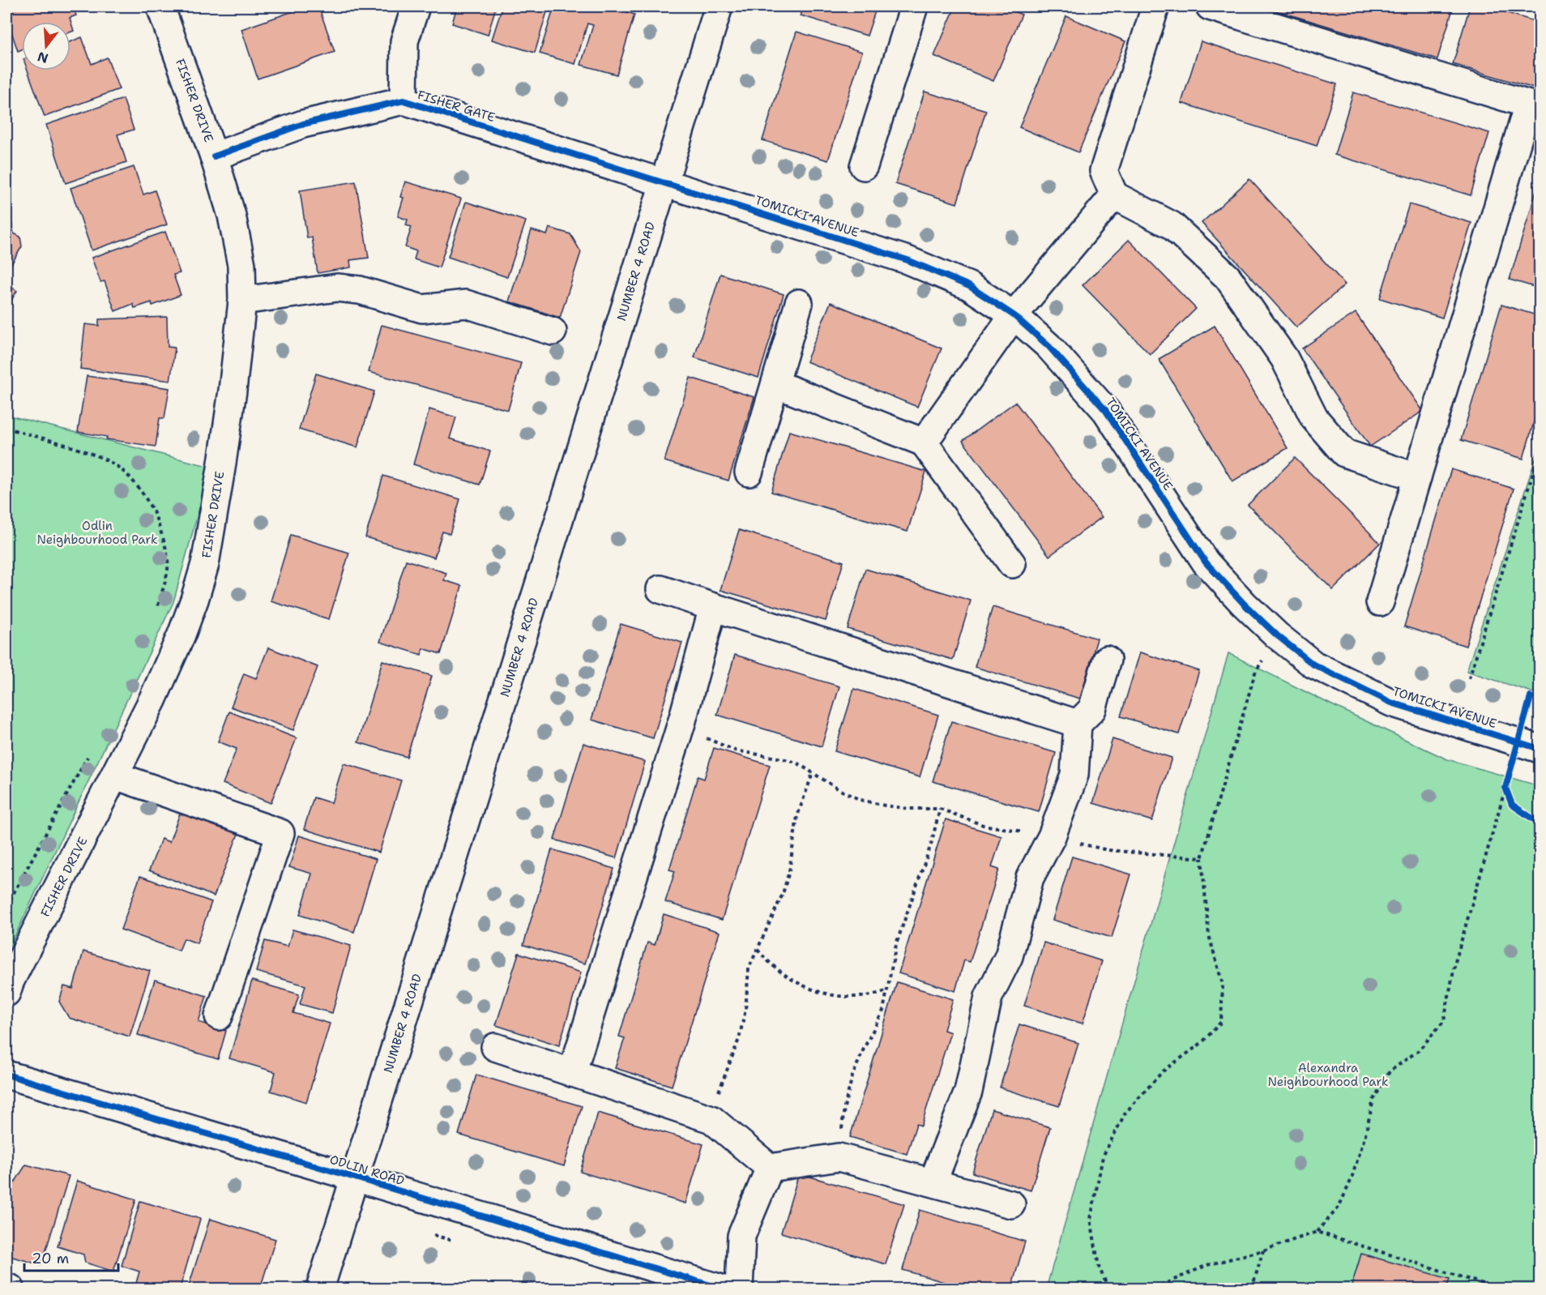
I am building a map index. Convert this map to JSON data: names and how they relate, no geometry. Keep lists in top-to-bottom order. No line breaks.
{"streets":{"street":["FISHER DRIVE","FISHER GATE","TOMICKI AVENUE","NUMBER 4 ROAD","ODLIN ROAD"]},"crossings":[["FISHER DRIVE","FISHER GATE"],["FISHER GATE","TOMICKI AVENUE"],["FISHER GATE","NUMBER 4 ROAD"],["TOMICKI AVENUE","NUMBER 4 ROAD"],["NUMBER 4 ROAD","ODLIN ROAD"]],"parks":["Odlin Neighbourhood Park","Alexandra Neighbourhood Park"],"scale_bar":"20 m","north":"bottom"}
